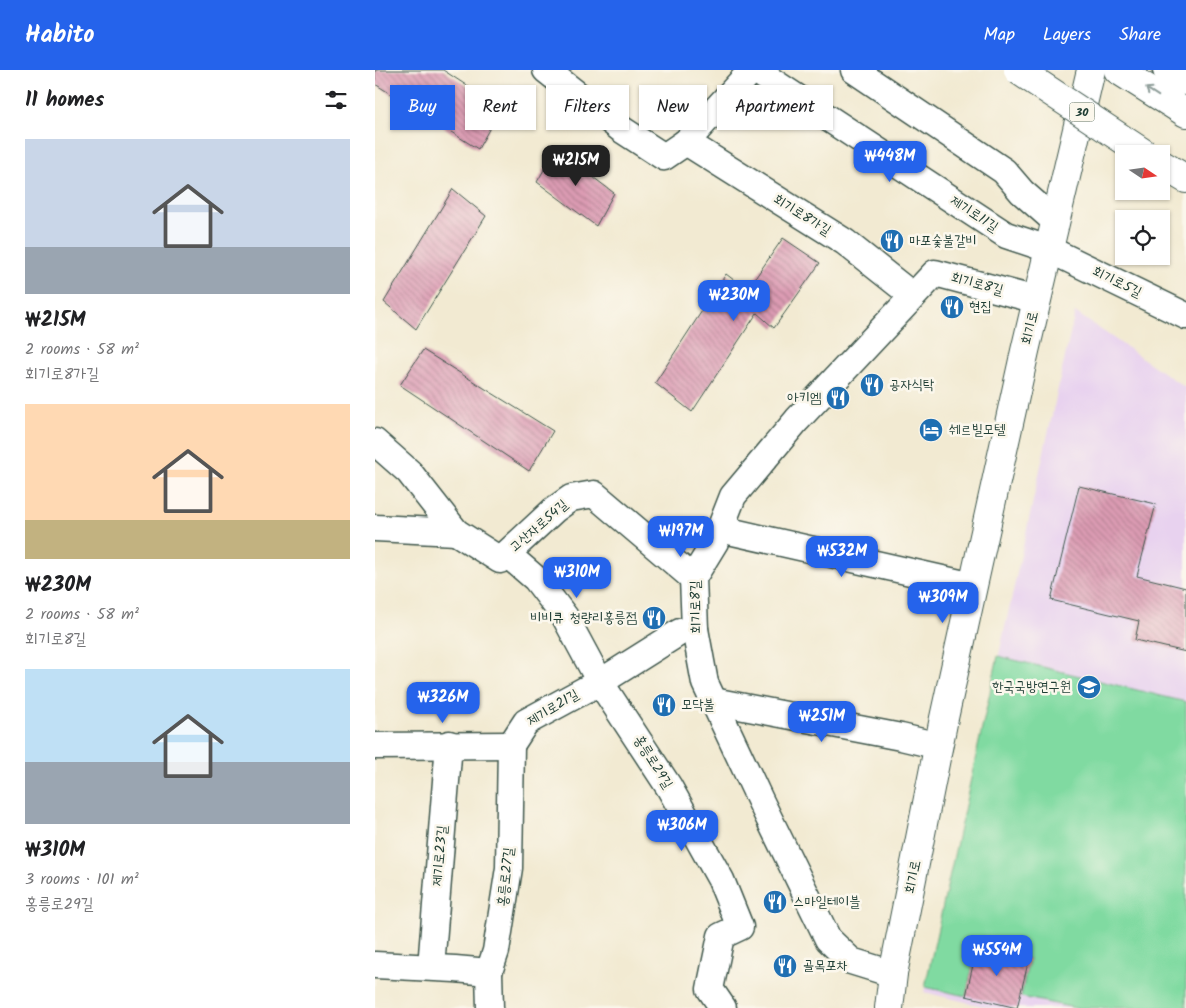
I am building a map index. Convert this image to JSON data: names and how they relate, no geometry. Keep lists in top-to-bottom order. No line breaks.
{"streets":{"main road":["30","회기로"],"street":["제기로11길","회기로8가길","회기로5길","회기로8길","고산자로54길","제기로21길","홍릉로29길","제기로23길","홍릉로27길"]},"crossings":[["제기로11길","회기로5길"],["제기로11길","회기로"],["회기로8가길","회기로8길"],["회기로5길","회기로"],["회기로8길","회기로"],["회기로8길","고산자로54길"],["회기로8길","제기로21길"],["고산자로54길","홍릉로29길"],["제기로21길","홍릉로29길"],["제기로21길","홍릉로27길"]],"places":{"restaurant":["마포숯불갈비","현집","공자식탁","아키엠","비비큐 청량리홍릉점","모닥불","스마일테이블","골목포차"],"hotel":["쉐르빌모텔"],"school or university":["한국국방연구원"]},"north":"right","page":{"header":"Habito","nav":["Map","Layers","Share"],"heading":"11 homes","chip":["Buy","Rent","Filters","New","Apartment"],"list":[{"name":"₩215M","note":"2 rooms · 58 m² · 회기로8가길"},{"name":"₩230M","note":"2 rooms · 58 m² · 회기로8길"},{"name":"₩310M","note":"3 rooms · 101 m² · 홍릉로29길"}],"price":["₩448M","₩215M","₩230M","₩197M","₩532M","₩310M","₩309M","₩326M","₩251M","₩306M","₩554M"]}}
